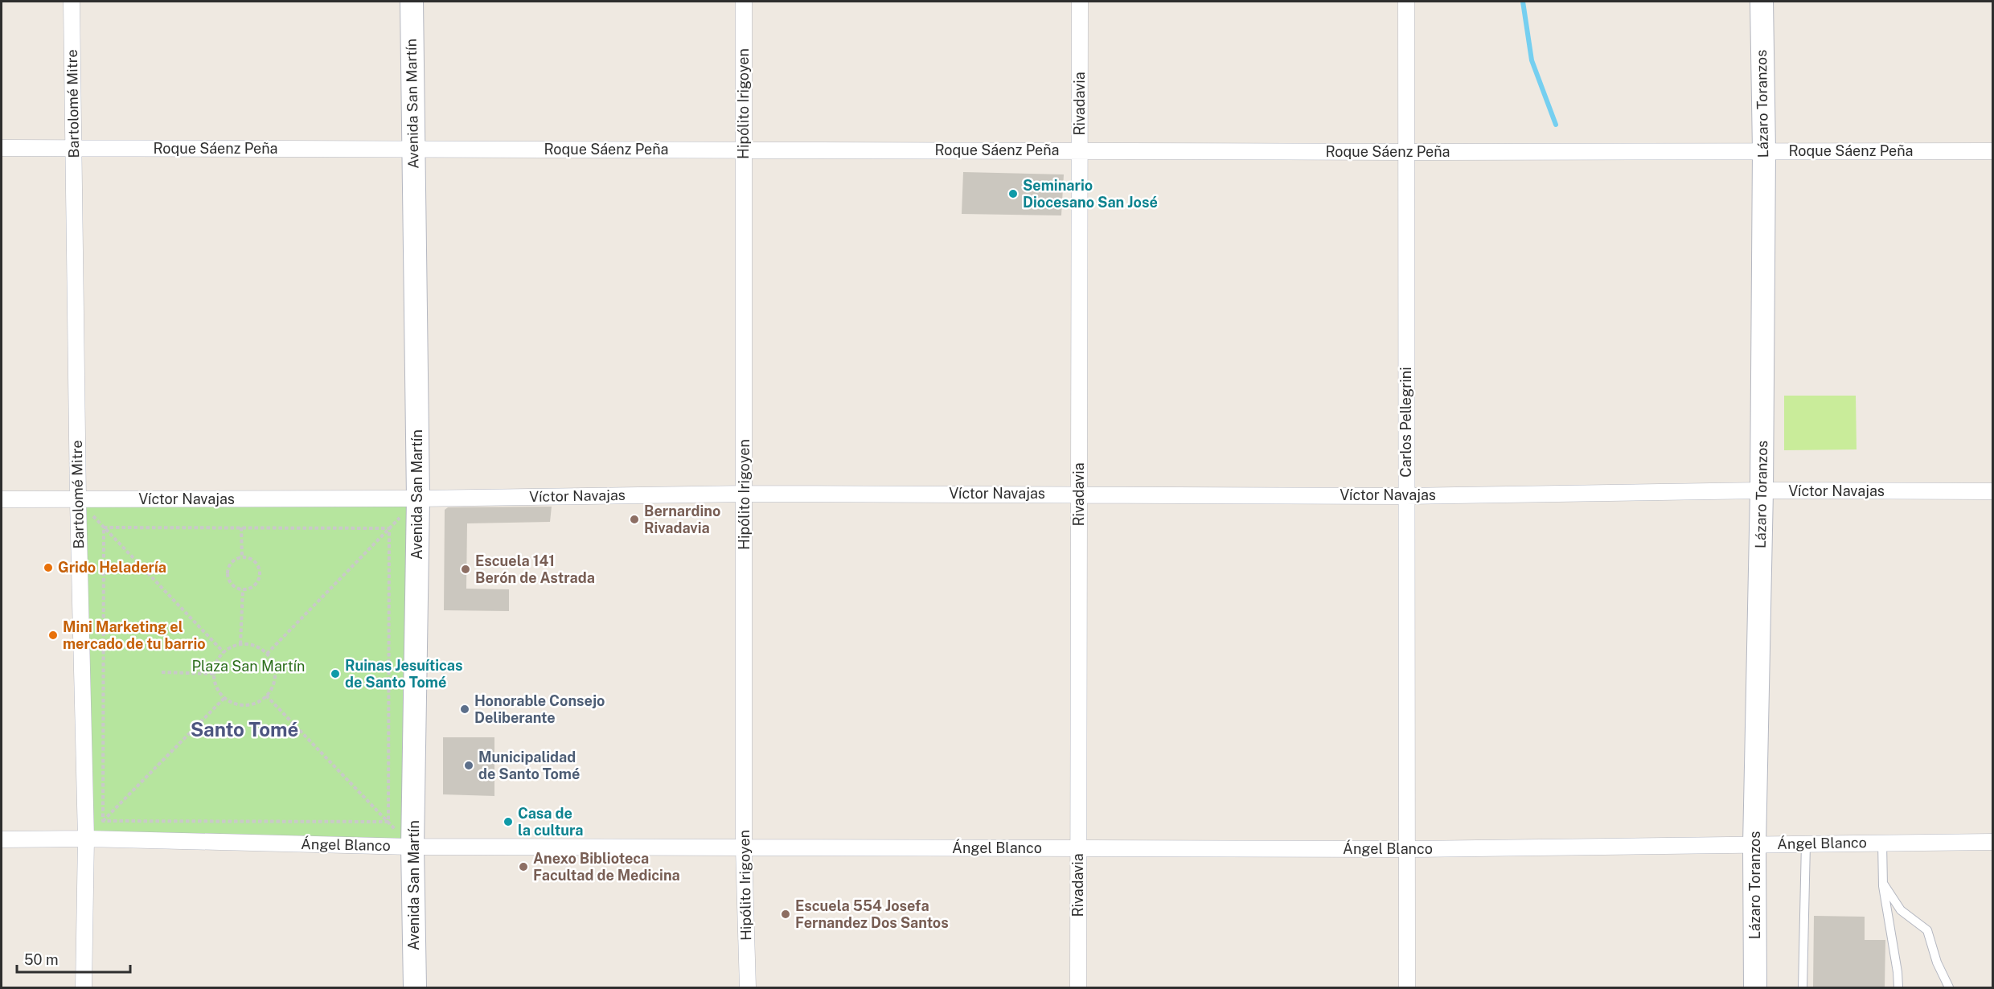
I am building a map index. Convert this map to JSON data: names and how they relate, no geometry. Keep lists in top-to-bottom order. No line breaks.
{"streets":{"main road":["Avenida San Martín","Lázaro Toranzos"],"street":["Bartolomé Mitre","Hipólito Irigoyen","Rivadavia","Roque Sáenz Peña","Carlos Pellegrini","Víctor Navajas","Ángel Blanco"]},"crossings":[["Bartolomé Mitre","Roque Sáenz Peña"],["Bartolomé Mitre","Víctor Navajas"],["Bartolomé Mitre","Ángel Blanco"],["Avenida San Martín","Roque Sáenz Peña"],["Avenida San Martín","Víctor Navajas"],["Avenida San Martín","Ángel Blanco"],["Hipólito Irigoyen","Roque Sáenz Peña"],["Hipólito Irigoyen","Víctor Navajas"],["Hipólito Irigoyen","Ángel Blanco"],["Rivadavia","Roque Sáenz Peña"],["Rivadavia","Víctor Navajas"],["Rivadavia","Ángel Blanco"],["Lázaro Toranzos","Roque Sáenz Peña"],["Lázaro Toranzos","Víctor Navajas"],["Lázaro Toranzos","Ángel Blanco"],["Roque Sáenz Peña","Carlos Pellegrini"],["Carlos Pellegrini","Víctor Navajas"],["Carlos Pellegrini","Ángel Blanco"]],"districts":["Santo Tomé"],"parks":["Plaza San Martín"],"places":["Seminario Diocesano San José","Bernardino Rivadavia","Grido Heladería","Escuela 141 Berón de Astrada","Mini Marketing el mercado de tu barrio","Ruinas Jesuíticas de Santo Tomé","Honorable Consejo Deliberante","Municipalidad de Santo Tomé","Casa de la cultura","Anexo Biblioteca Facultad de Medicina","Escuela 554 Josefa Fernandez Dos Santos"],"scale_bar":"50 m"}
